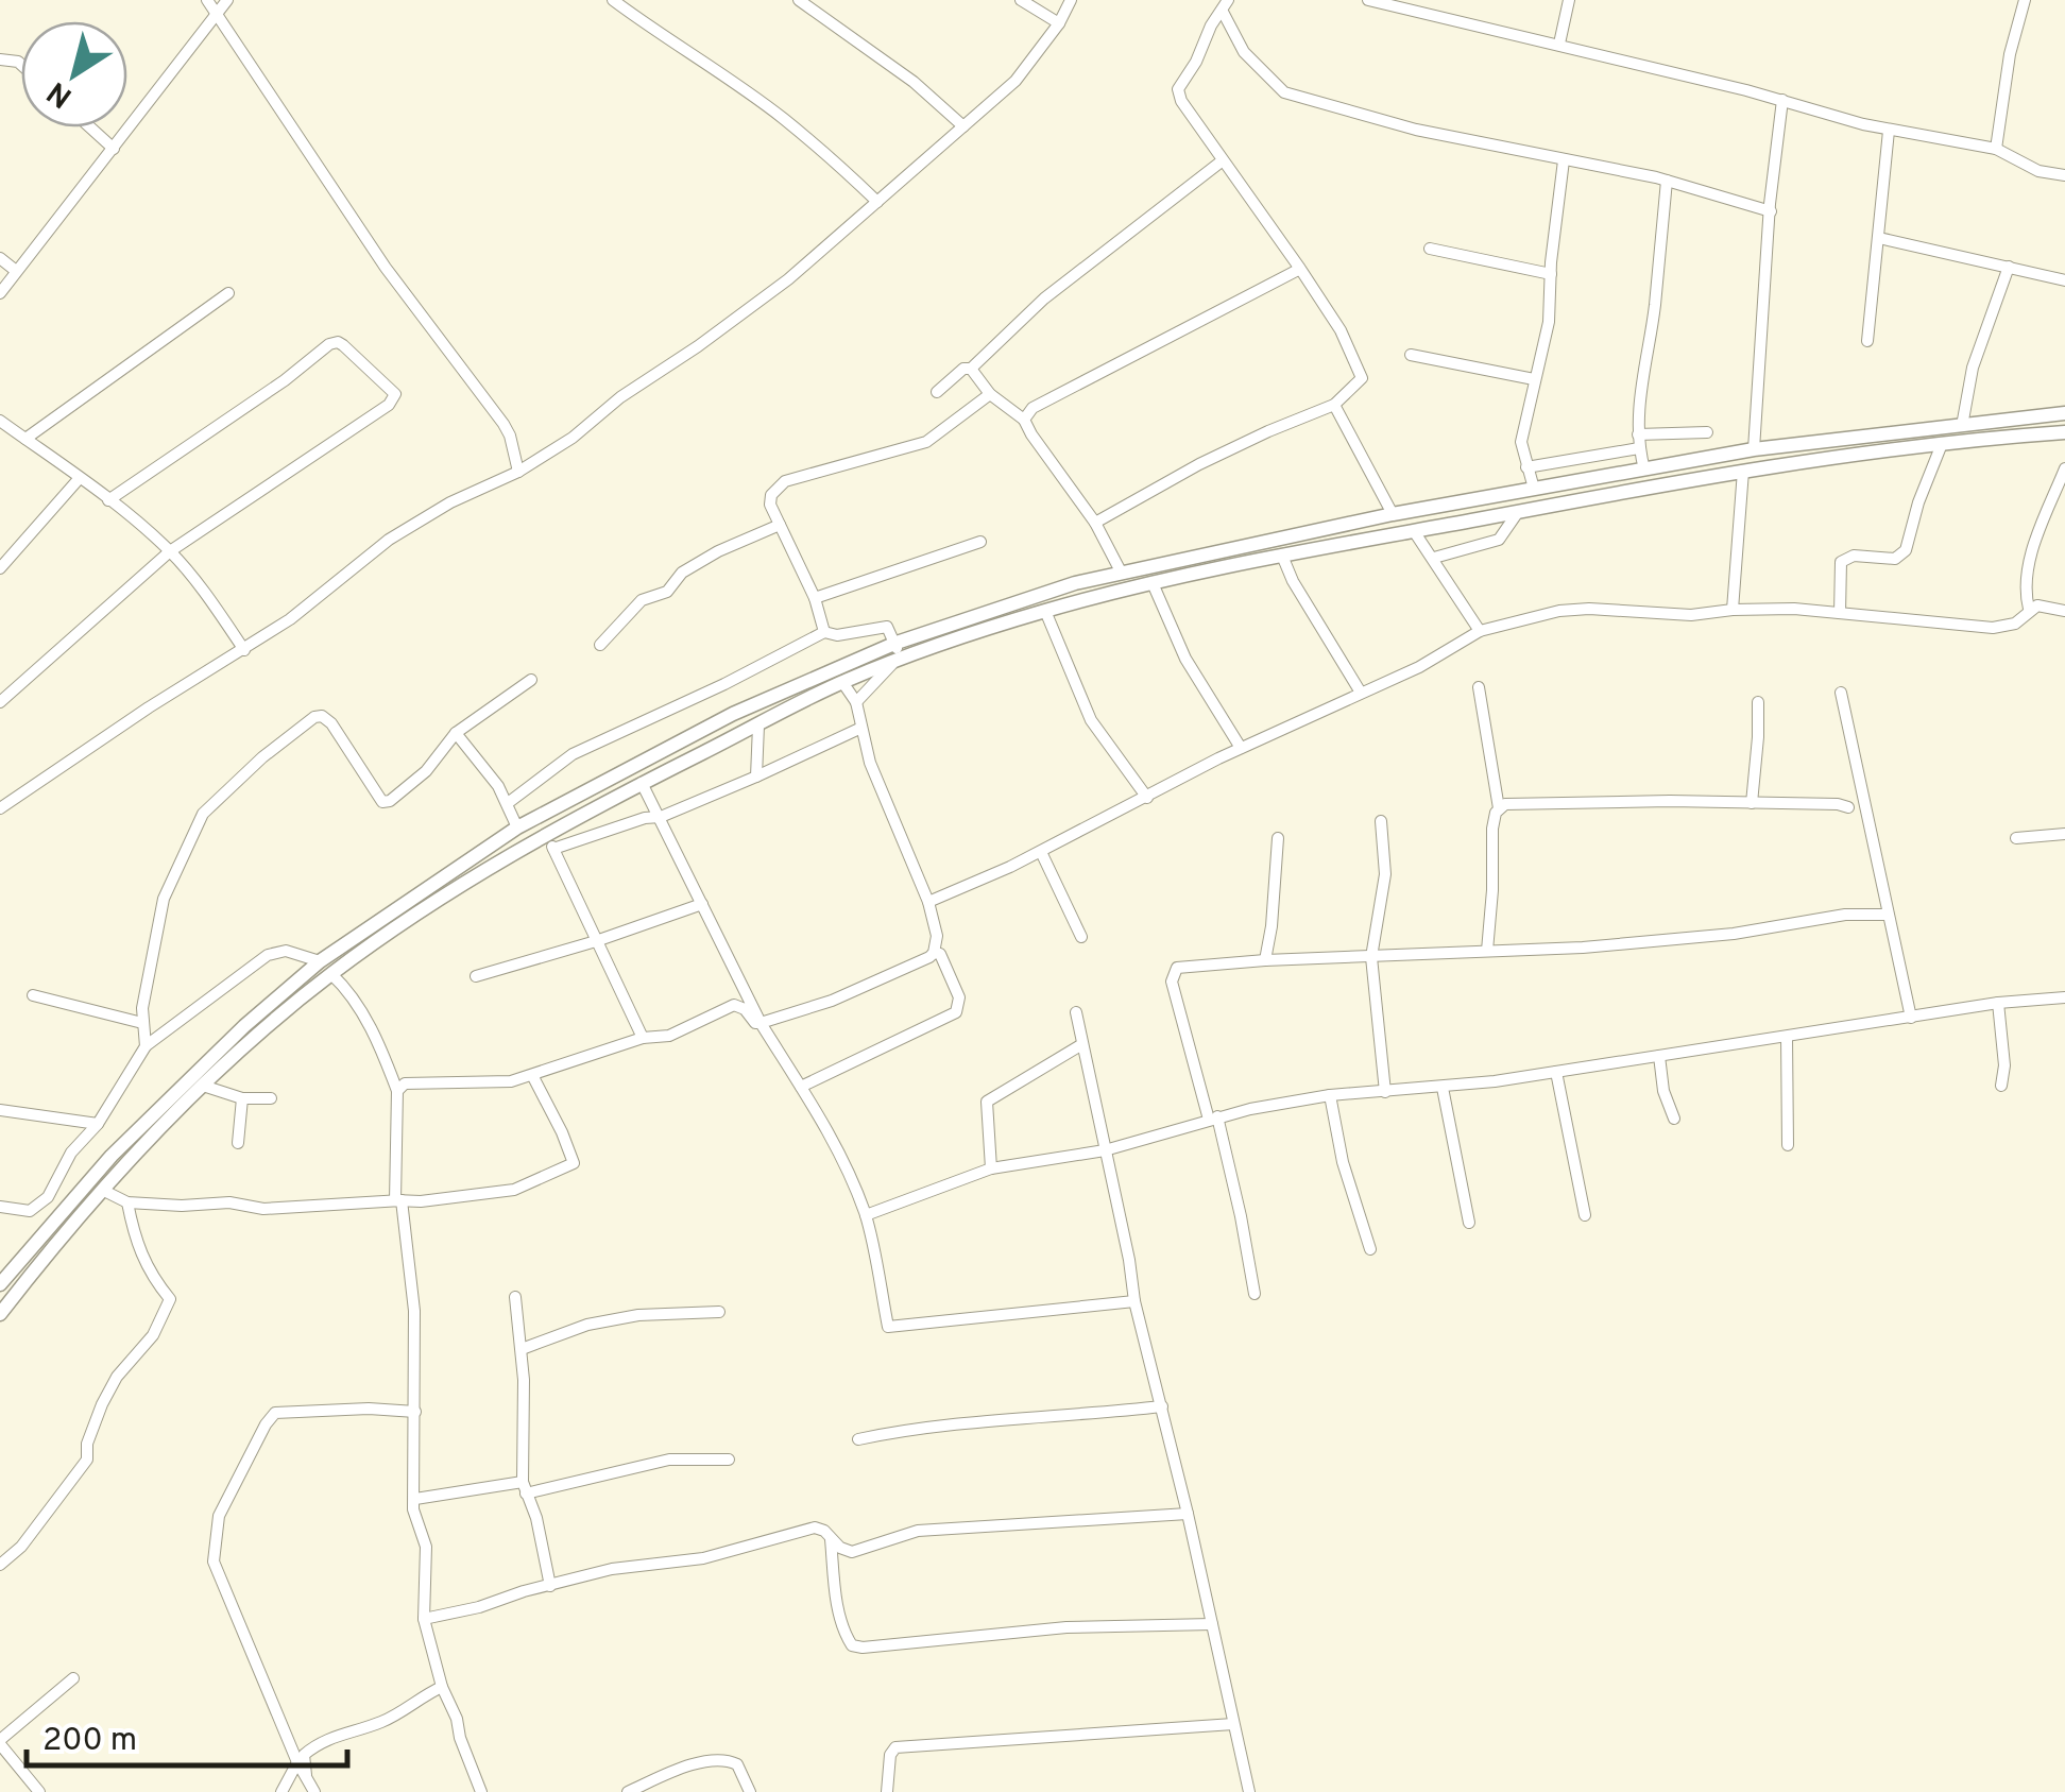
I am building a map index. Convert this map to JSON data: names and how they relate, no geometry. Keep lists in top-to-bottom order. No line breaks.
{"scale_bar":"200 m","north":"bottom left"}
